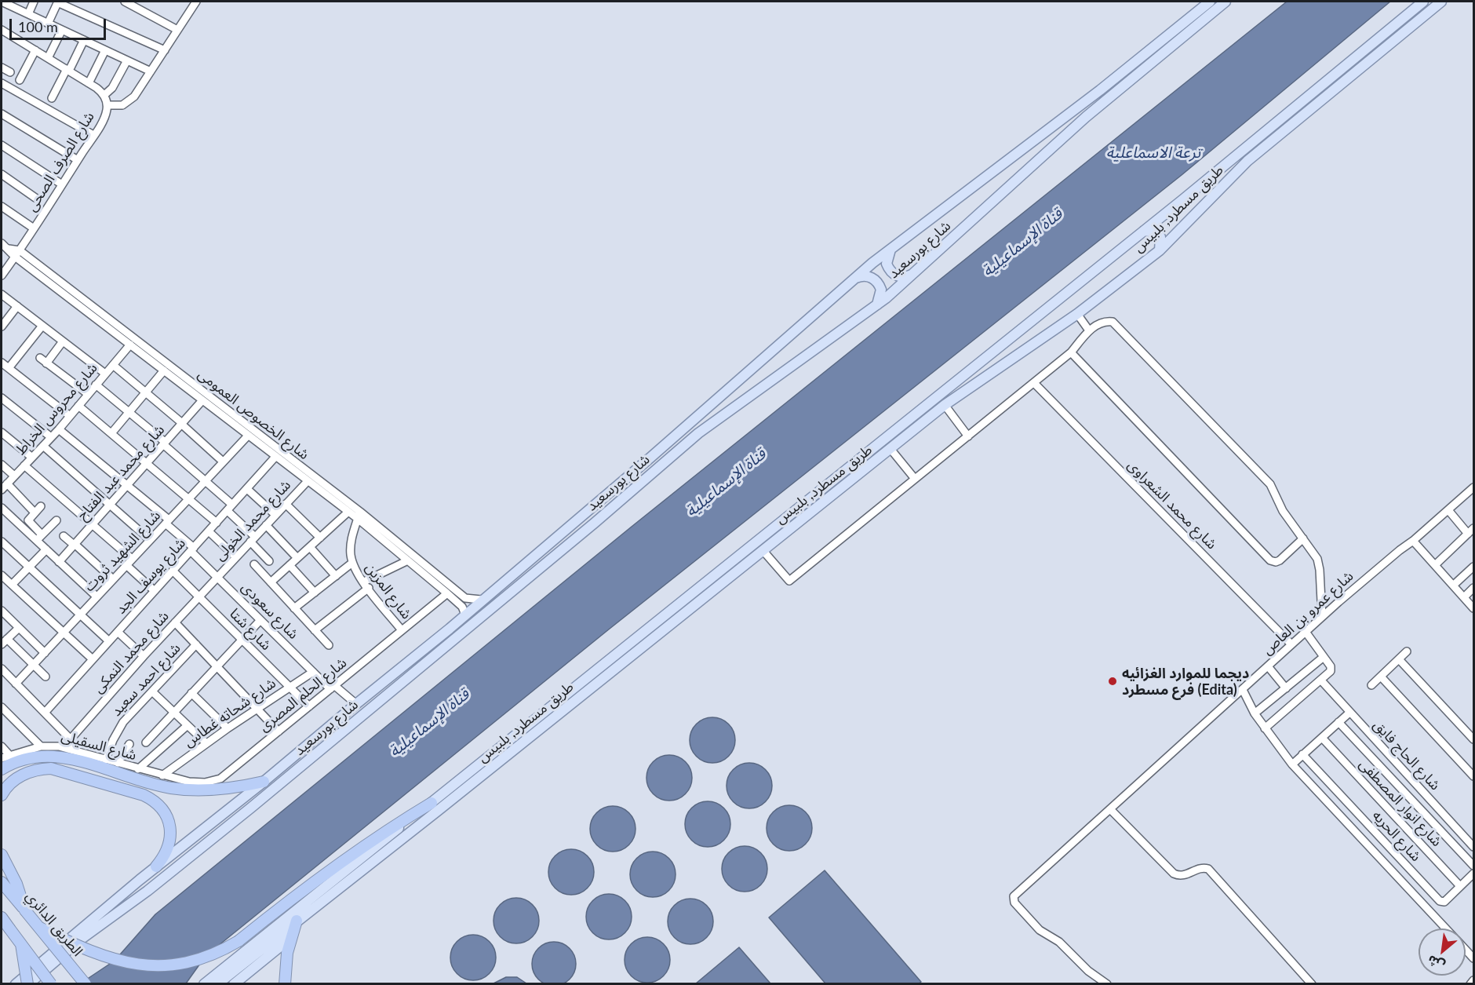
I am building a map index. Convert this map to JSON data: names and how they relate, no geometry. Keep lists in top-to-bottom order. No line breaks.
{"streets":{"highway":["الطريق الدائري"],"main road":["طريق مسطرد, بلبيس","شارع بورسعيد"],"street":["شارع الصرف الصحى","شارع محروس الخراط","شارع الخصوص العمومى","شارع محمد عبد الفتاح","شارع محمد الشعراوى","شارع محمد الخولى","شارع الشهيد ثروت","شارع يوسف الجد","شارع المزين","شارع سعودى","شارع عمرو بن العاص","شارع شتا","شارع محمد النمكى","شارع احمد سعيد","شارع الحلم المصرى","شارع شحاته غطاس","شارع السقيلى","شارع الحاج فايق","شارع انوار المصطفى","شارع الحريه"]},"crossings":[["شارع الصرف الصحى","شارع الخصوص العمومى"],["شارع بورسعيد","شارع الخصوص العمومى"],["شارع بورسعيد","شارع سعودى"],["شارع محروس الخراط","شارع الخصوص العمومى"],["شارع محروس الخراط","شارع سعودى"],["شارع الخصوص العمومى","شارع محمد عبد الفتاح"],["شارع الخصوص العمومى","شارع محمد الخولى"],["شارع الخصوص العمومى","شارع الشهيد ثروت"],["شارع الخصوص العمومى","شارع يوسف الجد"],["شارع الخصوص العمومى","شارع المزين"],["شارع الخصوص العمومى","شارع الحلم المصرى"],["شارع محمد عبد الفتاح","شارع سعودى"],["شارع محمد الشعراوى","شارع عمرو بن العاص"],["شارع محمد الخولى","شارع سعودى"],["شارع محمد الخولى","شارع محمد النمكى"],["شارع الشهيد ثروت","شارع سعودى"],["شارع يوسف الجد","شارع سعودى"],["شارع يوسف الجد","شارع شتا"],["شارع المزين","شارع الحلم المصرى"],["شارع سعودى","شارع محمد النمكى"],["شارع سعودى","شارع الحلم المصرى"],["شارع سعودى","شارع شحاته غطاس"],["شارع شتا","شارع محمد النمكى"],["شارع شتا","شارع الحلم المصرى"],["شارع شتا","شارع شحاته غطاس"],["شارع محمد النمكى","شارع السقيلى"],["شارع احمد سعيد","شارع السقيلى"],["شارع الحلم المصرى","شارع شحاته غطاس"],["شارع الحلم المصرى","شارع السقيلى"],["شارع شحاته غطاس","شارع السقيلى"],["شارع انوار المصطفى","شارع الحريه"]],"water":["ترعة الاسماعلية","قناة الإسماعيلية"],"places":["ديجما للموارد الغزائيه فرع مسطرد (Edita)"],"scale_bar":"100 m","north":"bottom left"}
